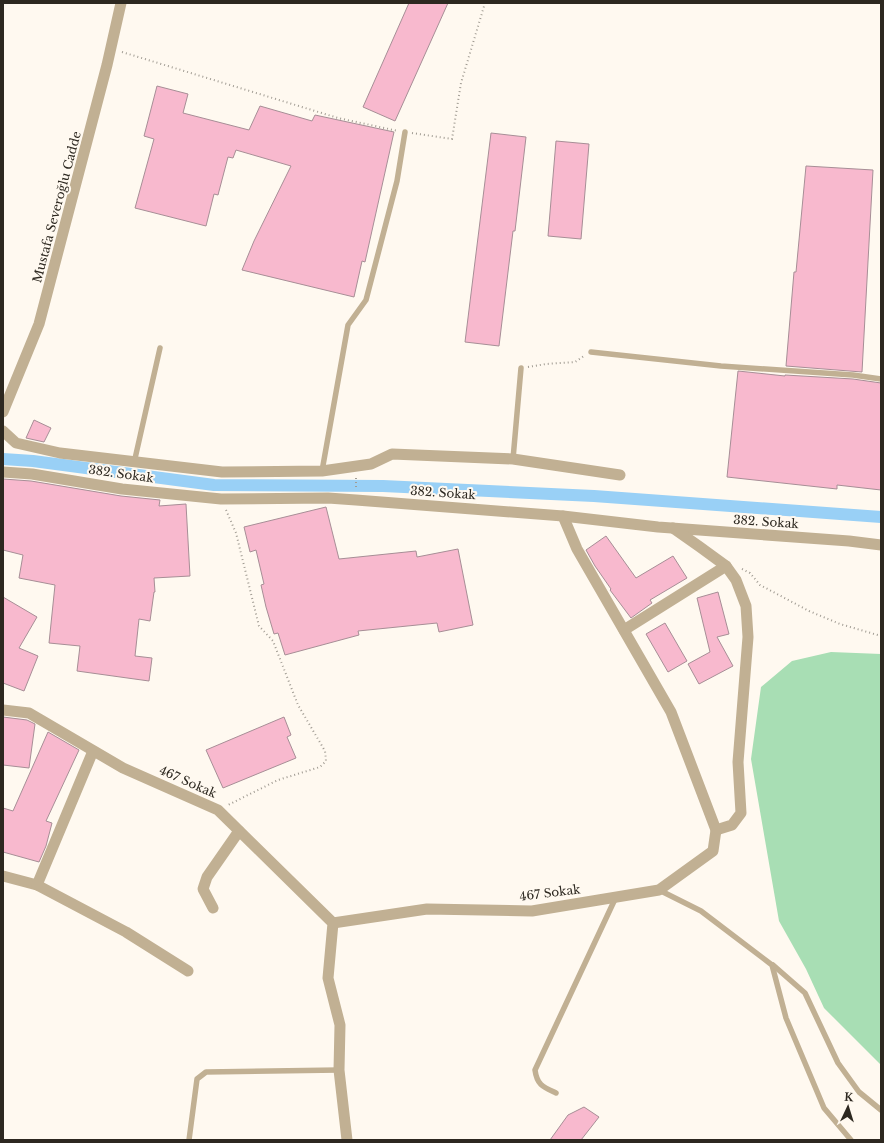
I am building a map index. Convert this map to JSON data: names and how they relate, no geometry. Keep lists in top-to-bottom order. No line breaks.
{"streets":{"street":["Mustafa Severoğlu Cadde","382. Sokak","467 Sokak"]},"north":"top"}
